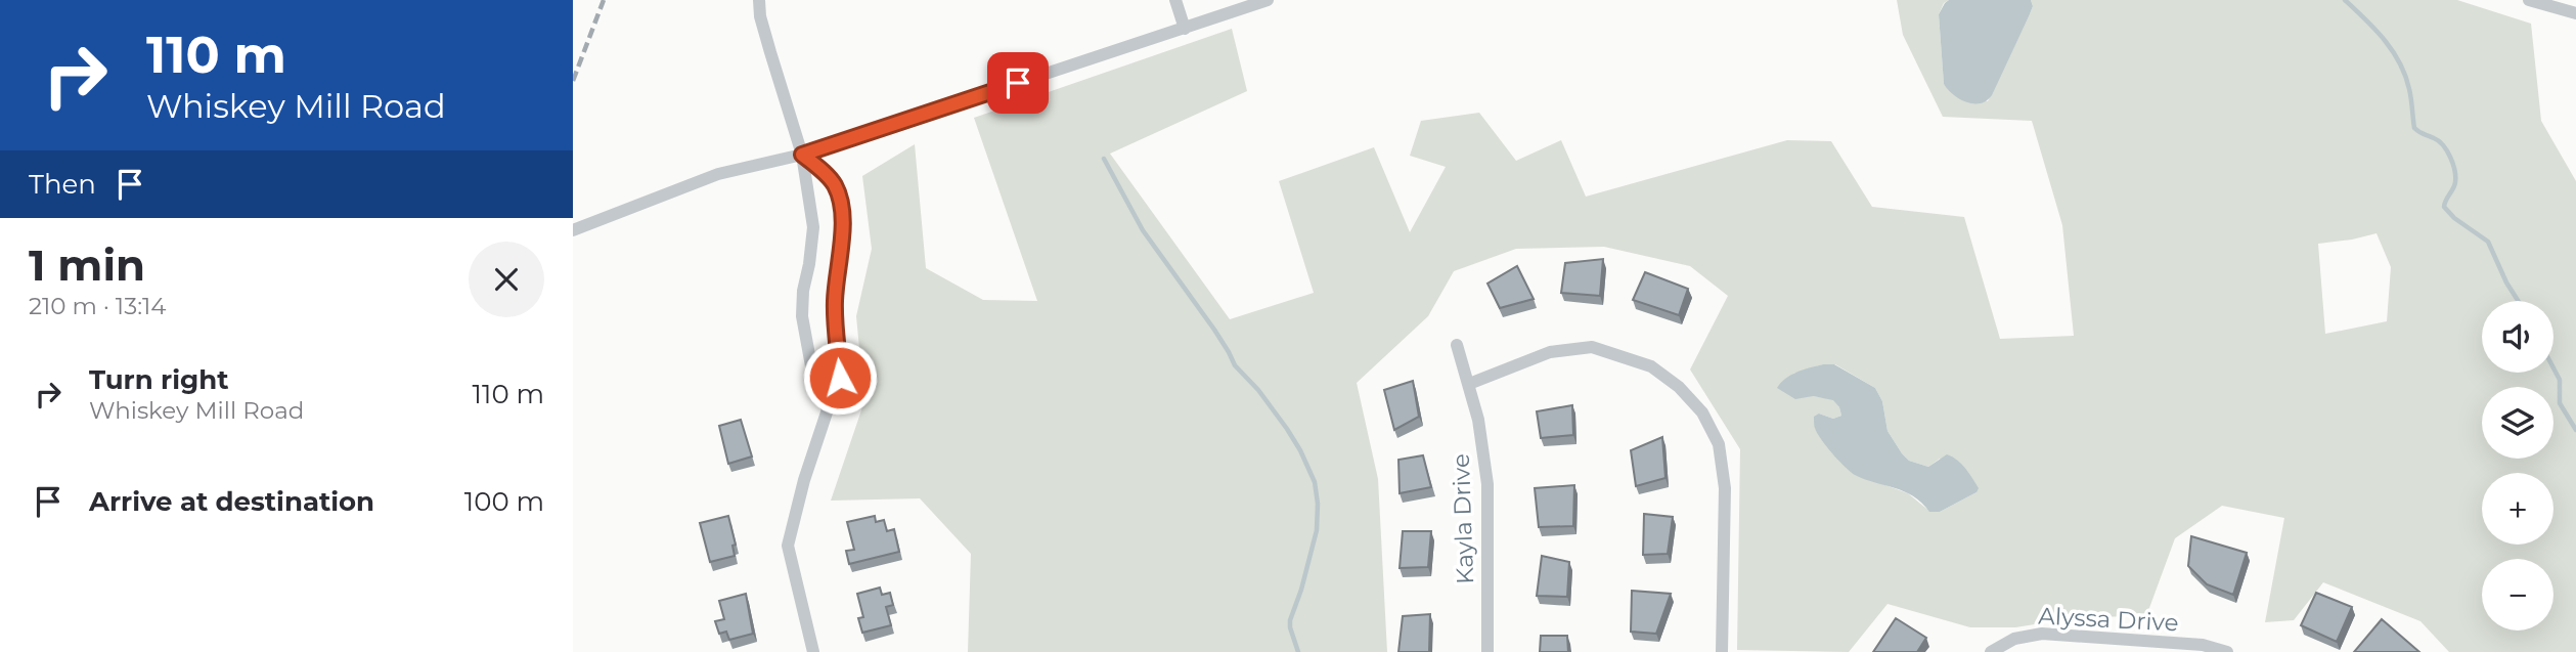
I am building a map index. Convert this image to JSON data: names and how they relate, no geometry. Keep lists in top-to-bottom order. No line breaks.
{"streets":{"street":["Kayla Drive","Alyssa Drive"]},"page":{"turn":["110 m","Whiskey Mill Road"],"then":"Then","heading":["1 min","210 m · 13:14"],"map_buttons":["+","−"],"list":[{"name":"Turn right","note":"Whiskey Mill Road","value":"110 m"},{"name":"Arrive at destination","value":"100 m"}]}}
